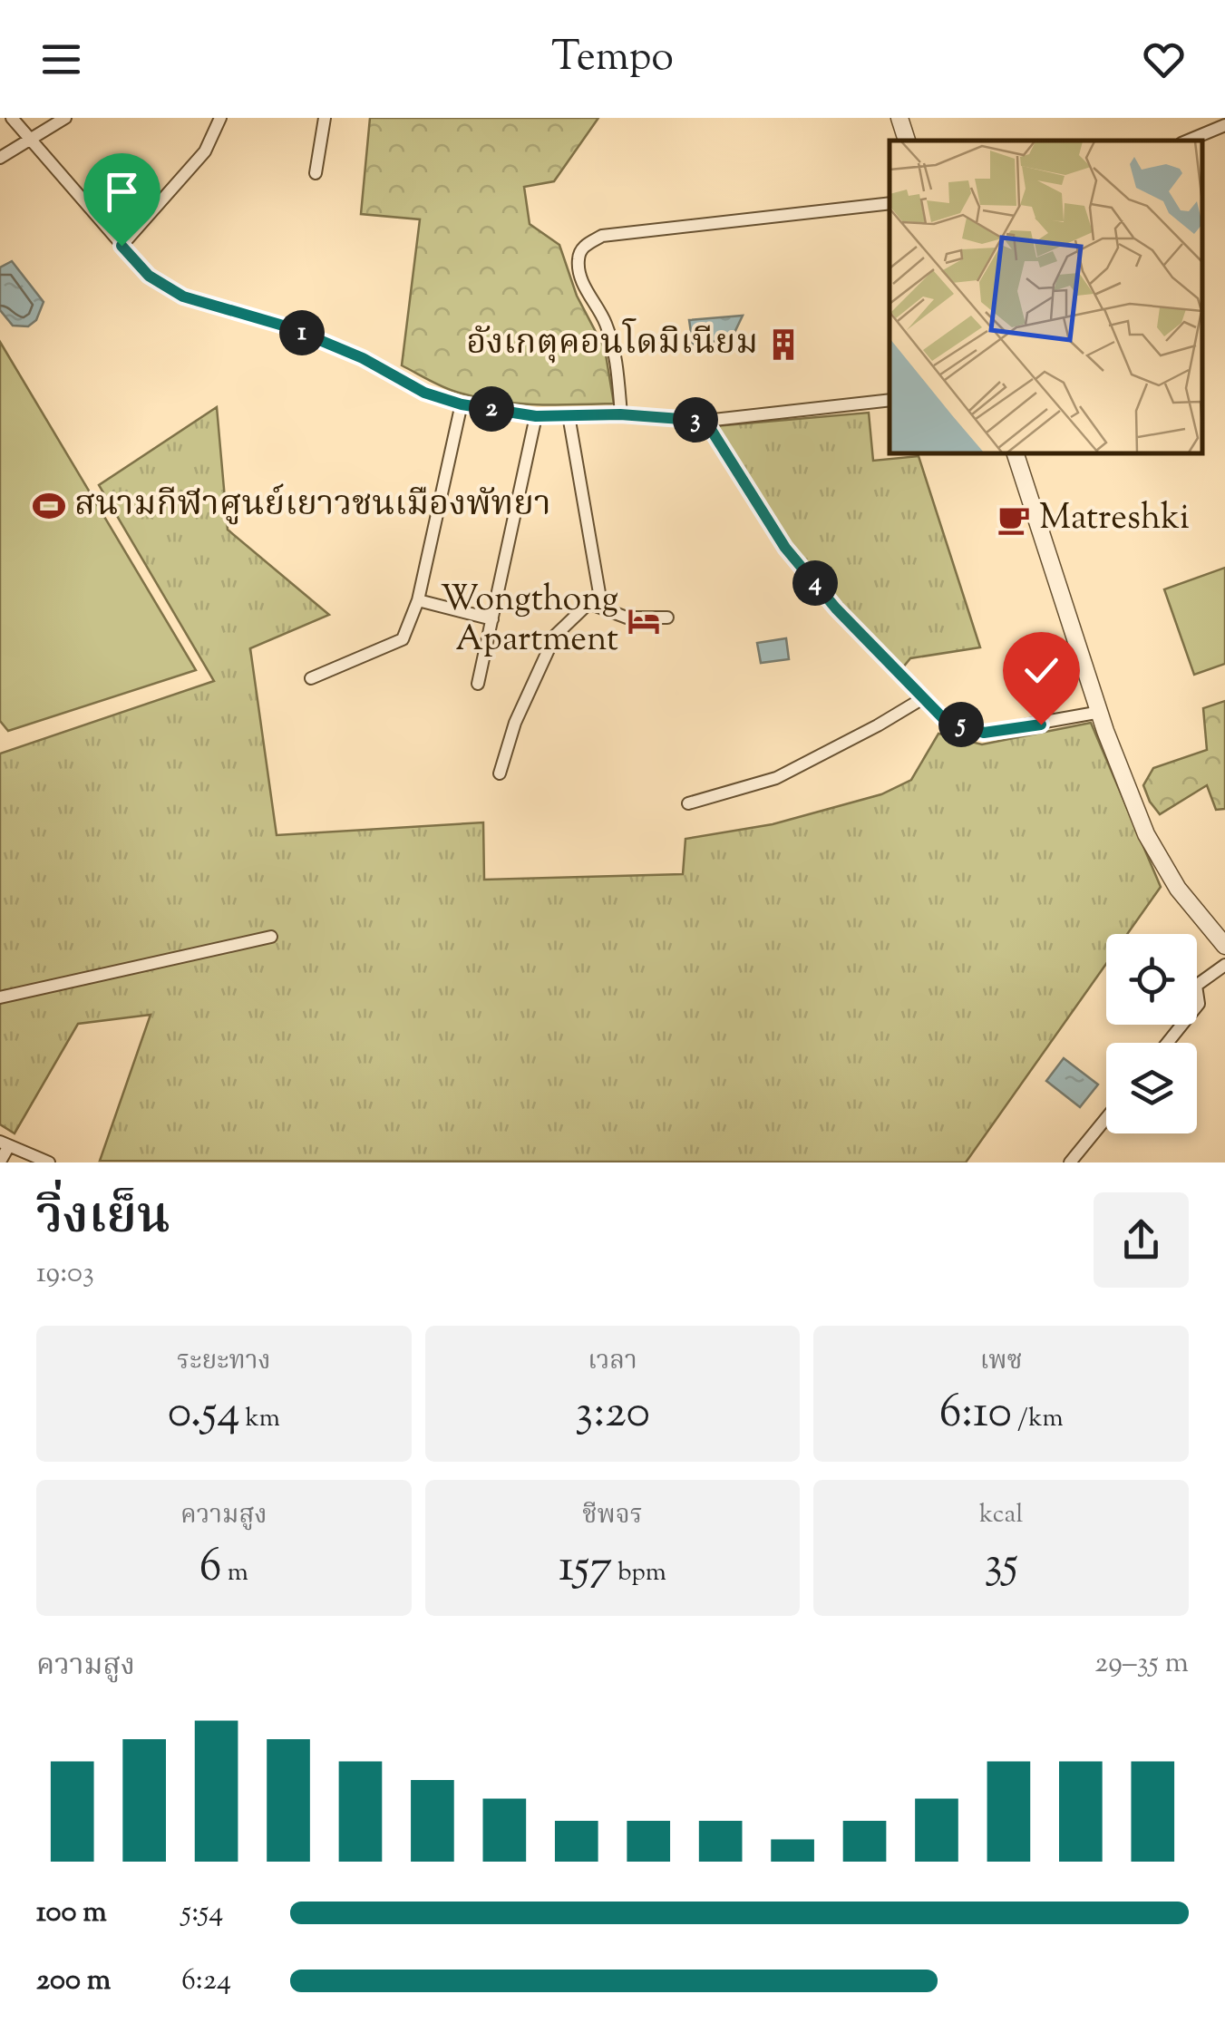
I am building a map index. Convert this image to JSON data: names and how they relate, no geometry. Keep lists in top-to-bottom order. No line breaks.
{"places":{"building":["อังเกตุคอนโดมิเนียม"],"sports":["สนามกีฬาศูนย์เยาวชนเมืองพัทยา"],"cafe":["Matreshki"],"hotel":["Wongthong Apartment"]},"page":{"header":"Tempo","pins":["1","2","3","4","5"],"heading":["วิ่งเย็น","19:03"],"stats":[["ระยะทาง","0.54 km"],["เวลา","3:20"],["เพซ","6:10 /km"],["ความสูง","6 m"],["ชีพจร","157 bpm"],["kcal","35"]],"chart":["ความสูง","29–35 m"],"list":[{"name":"100 m","note":"5:54"},{"name":"200 m","note":"6:24"}]}}
